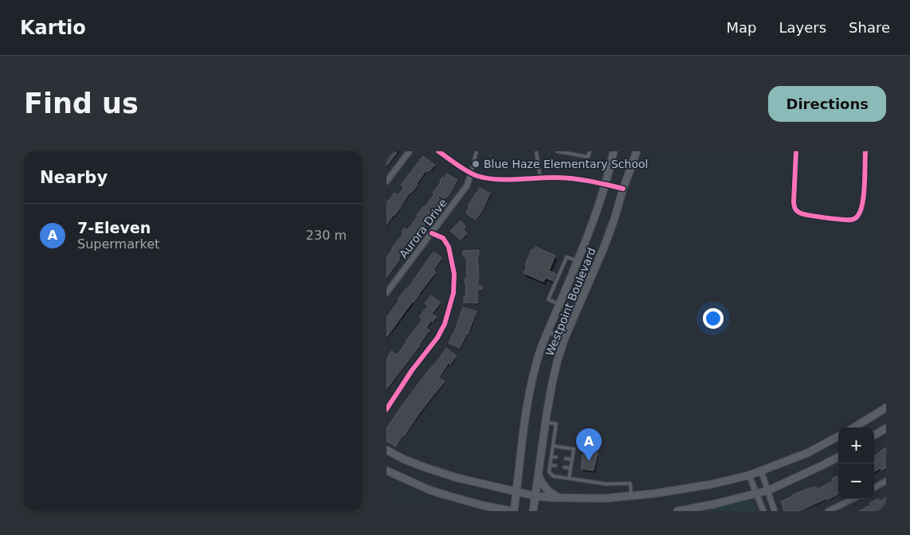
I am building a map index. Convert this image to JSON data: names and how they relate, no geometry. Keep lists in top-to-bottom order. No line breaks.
{"streets":{"main road":["Westpoint Boulevard"],"street":["Aurora Drive"]},"places":["Blue Haze Elementary School"],"page":{"header":"Kartio","nav":["Map","Layers","Share"],"buttons":"Directions","title":"Find us","heading":"Nearby","list":[{"mark":"A","name":"7-Eleven","note":"Supermarket","value":"230 m"}],"map_buttons":["+","−"],"pins":"A"}}
